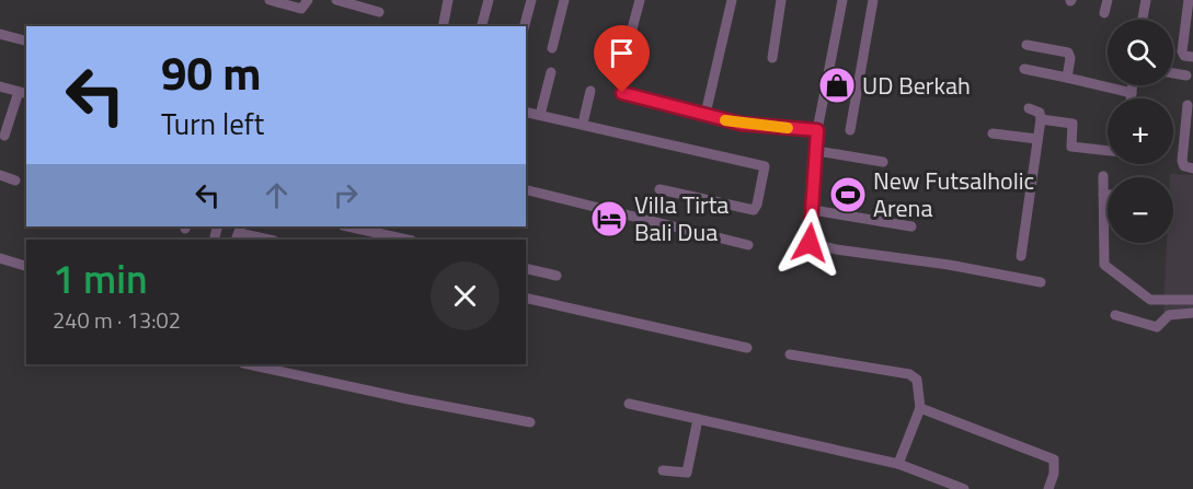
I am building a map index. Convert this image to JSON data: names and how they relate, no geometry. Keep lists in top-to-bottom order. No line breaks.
{"places":{"shop":["UD Berkah"],"sports":["New Futsalholic Arena"],"hotel":["Villa Tirta Bali Dua"]},"page":{"map_buttons":["+","−"],"turn":["90 m","Turn left"],"heading":["1 min","240 m · 13:02"]}}
